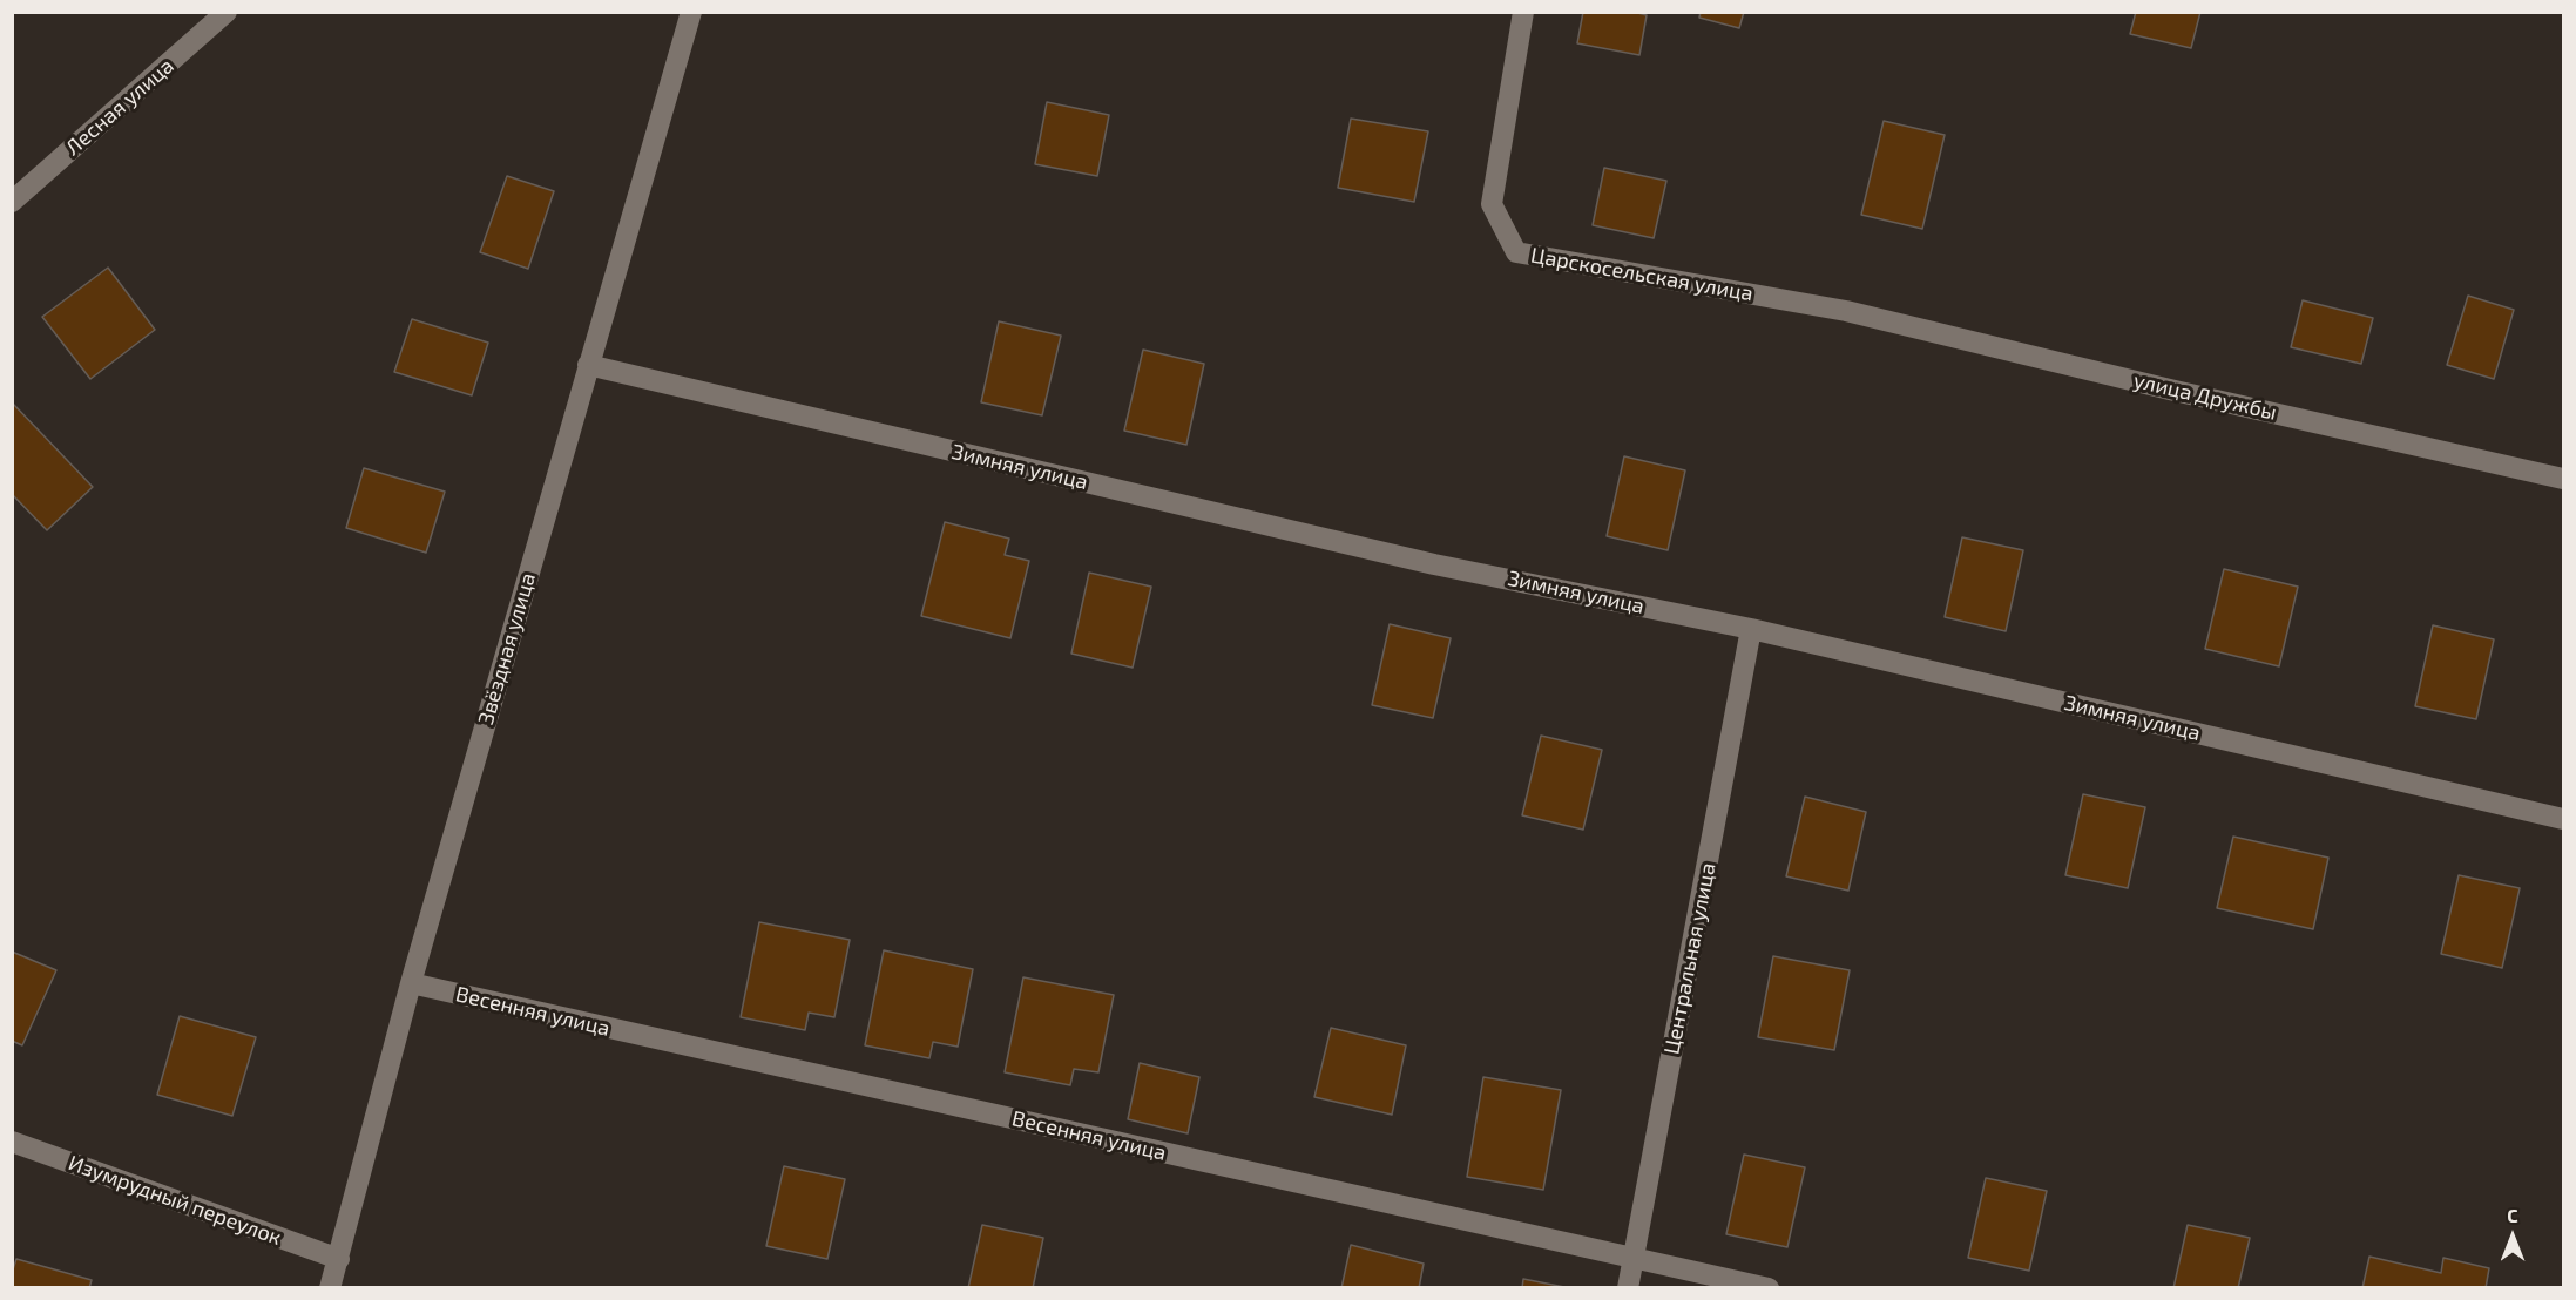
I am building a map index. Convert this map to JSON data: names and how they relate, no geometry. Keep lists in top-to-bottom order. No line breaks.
{"streets":{"street":["Лесная улица","Царскосельская улица","улица Дружбы","Зимняя улица","Звёздная улица","Центральная улица","Весенняя улица","Изумрудный переулок"]},"crossings":[["Царскосельская улица","улица Дружбы"],["Зимняя улица","Звёздная улица"],["Зимняя улица","Центральная улица"],["Звёздная улица","Весенняя улица"],["Звёздная улица","Изумрудный переулок"],["Центральная улица","Весенняя улица"]],"north":"top"}
